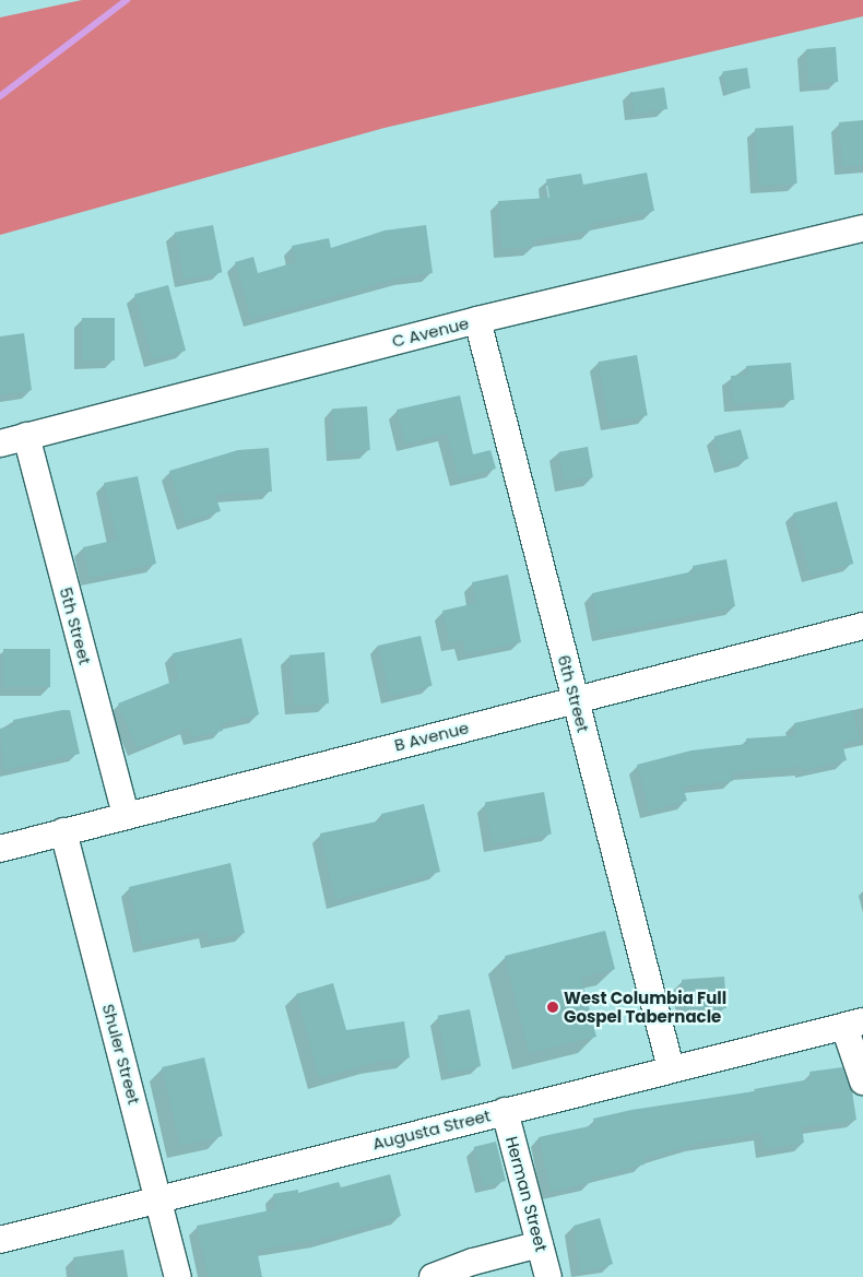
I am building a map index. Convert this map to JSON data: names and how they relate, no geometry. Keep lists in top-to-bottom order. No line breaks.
{"streets":{"street":["C Avenue","5th Street","6th Street","B Avenue","Shuler Street","Augusta Street","Herman Street"]},"crossings":[["C Avenue","5th Street"],["C Avenue","6th Street"],["5th Street","B Avenue"],["6th Street","B Avenue"],["6th Street","Augusta Street"],["B Avenue","Shuler Street"],["Shuler Street","Augusta Street"],["Augusta Street","Herman Street"]],"places":["West Columbia Full Gospel Tabernacle"]}
